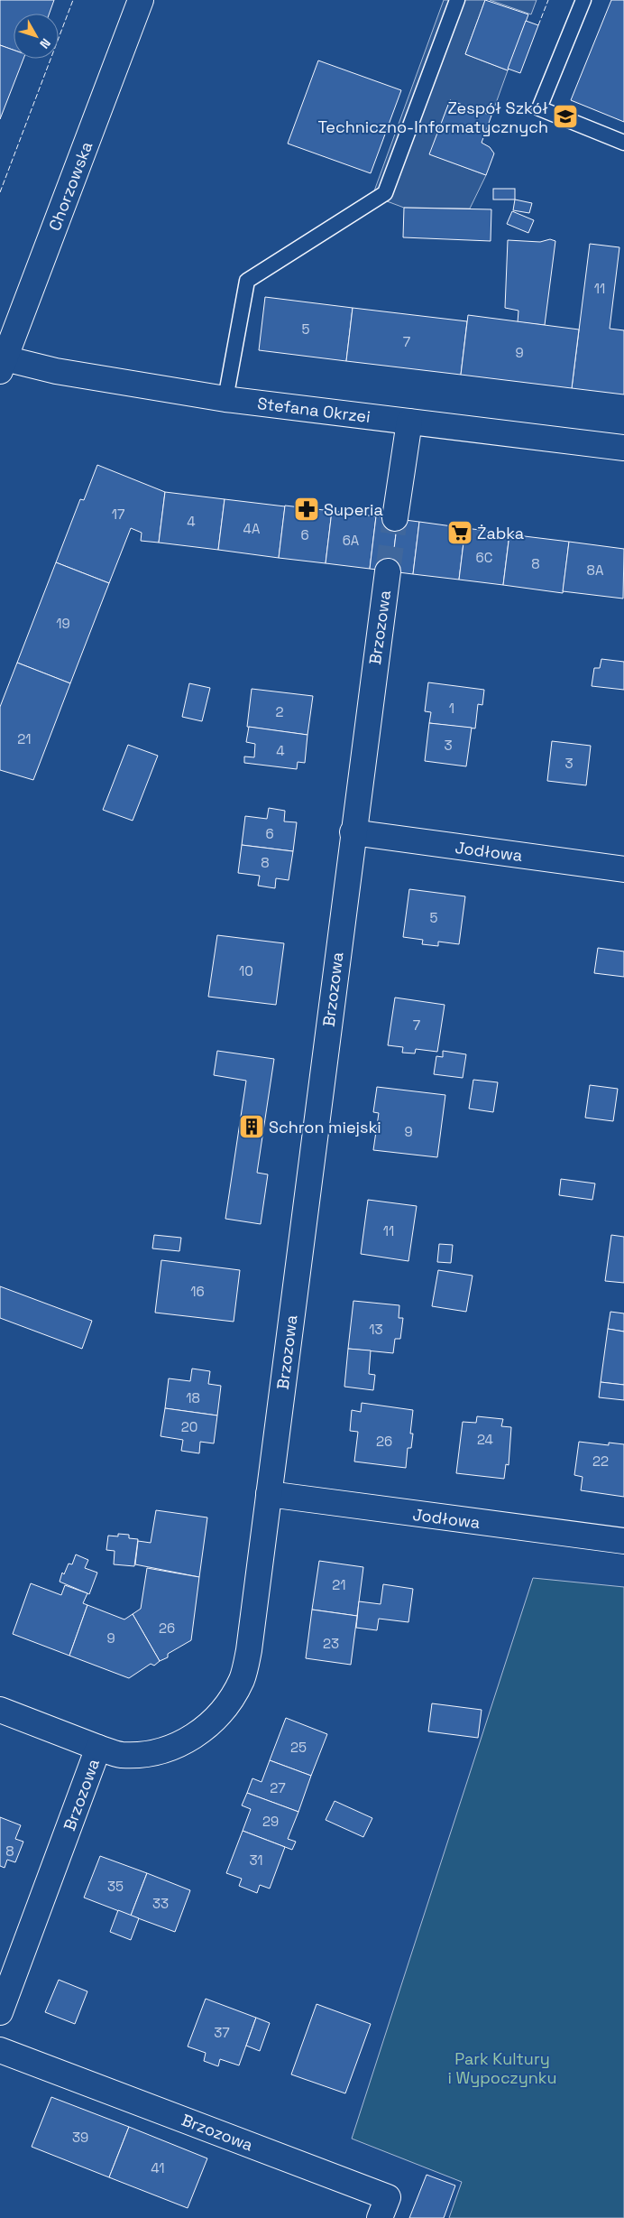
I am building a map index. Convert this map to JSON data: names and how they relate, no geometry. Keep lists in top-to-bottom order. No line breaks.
{"streets":{"street":["Chorzowska","Stefana Okrzei","Brzozowa","Jodłowa"]},"crossings":[["Chorzowska","Stefana Okrzei"],["Brzozowa","Jodłowa"]],"parks":["Park Kultury i Wypoczynku"],"places":{"school or university":["Zespół Szkół Techniczno-Informatycznych"],"pharmacy":["Superia"],"supermarket":["Żabka"],"building":["Schron miejski"]},"house_numbers":["11","5","7","9","17","4","4A","6","6A","6C","8","8A","19","1","2","21","3","4","3","6","8","5","10","7","9","11","16","13","18","20","24","26","22","21","26","9","23","25","27","29","8","31","35","33","37","39","41"],"north":"bottom right"}
